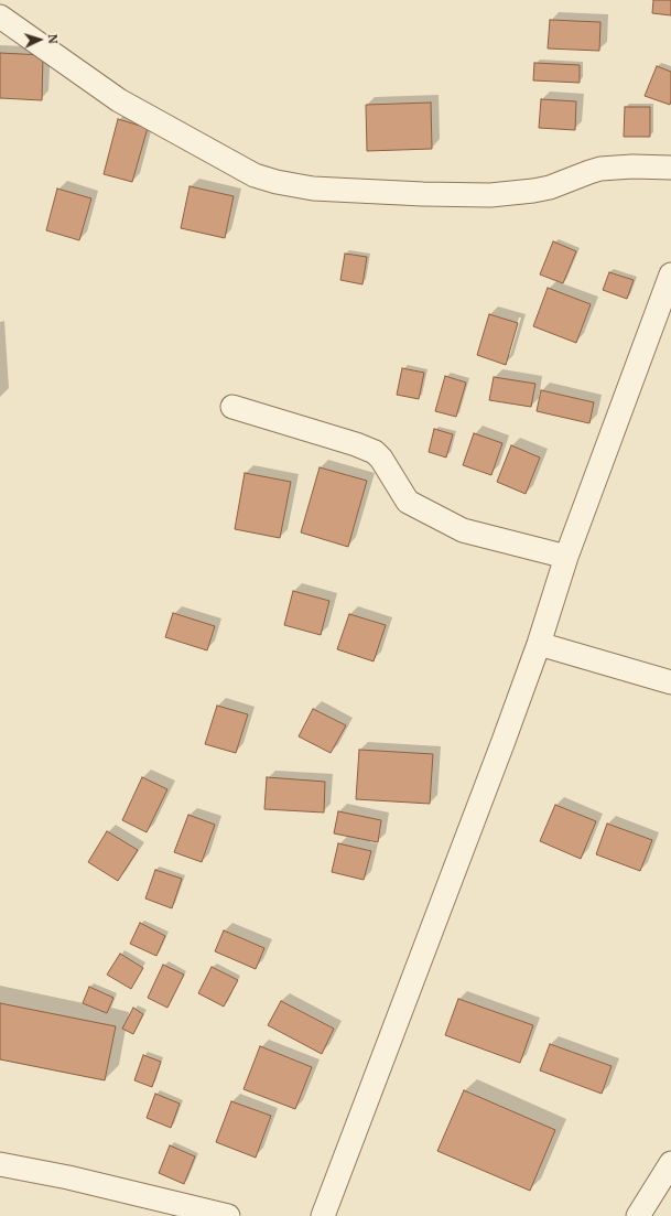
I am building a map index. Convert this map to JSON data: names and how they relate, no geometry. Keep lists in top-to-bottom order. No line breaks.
{"north":"right"}
